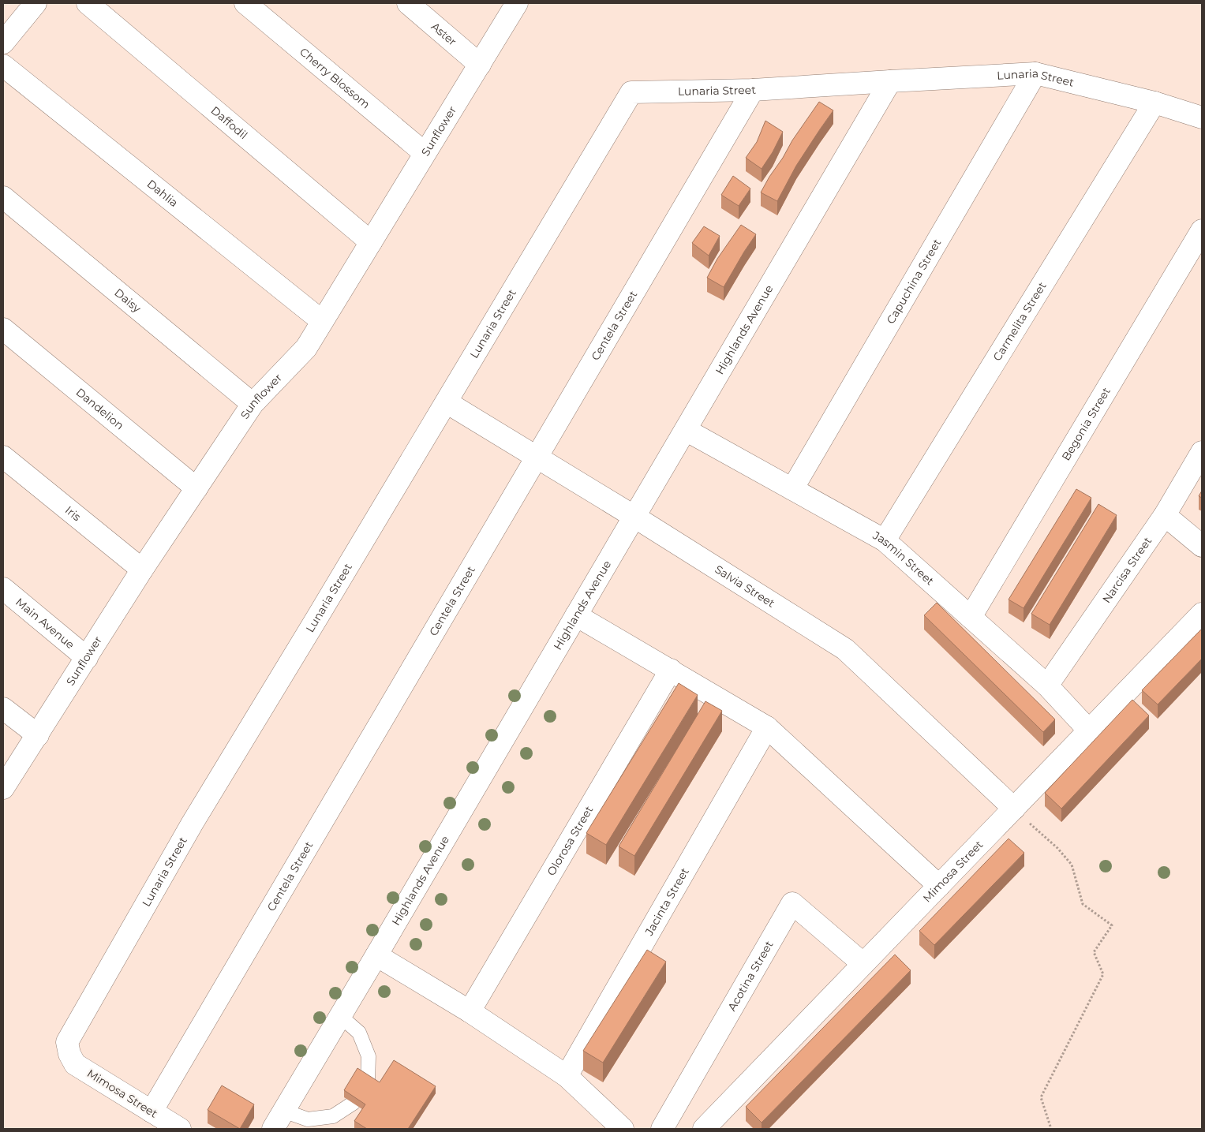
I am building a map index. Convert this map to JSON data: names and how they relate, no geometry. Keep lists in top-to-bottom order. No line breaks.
{"streets":{"street":["Aster","Cherry Blossom","Lunaria Street","Daffodil","Sunflower","Dahlia","Capuchina Street","Daisy","Carmelita Street","Centela Street","Highlands Avenue","Dandelion","Begonia Street","Iris","Jasmin Street","Narcisa Street","Salvia Street","Main Avenue","Olorosa Street","Mimosa Street","Jacinta Street","Acotina Street"]},"crossings":[["Aster","Sunflower"],["Cherry Blossom","Sunflower"],["Lunaria Street","Capuchina Street"],["Lunaria Street","Carmelita Street"],["Lunaria Street","Centela Street"],["Lunaria Street","Highlands Avenue"],["Lunaria Street","Salvia Street"],["Lunaria Street","Mimosa Street"],["Daffodil","Sunflower"],["Sunflower","Dahlia"],["Sunflower","Daisy"],["Sunflower","Dandelion"],["Sunflower","Iris"],["Sunflower","Main Avenue"],["Capuchina Street","Jasmin Street"],["Carmelita Street","Jasmin Street"],["Centela Street","Salvia Street"],["Centela Street","Mimosa Street"],["Highlands Avenue","Jasmin Street"],["Highlands Avenue","Salvia Street"],["Begonia Street","Jasmin Street"],["Jasmin Street","Narcisa Street"],["Jasmin Street","Mimosa Street"],["Salvia Street","Mimosa Street"],["Mimosa Street","Acotina Street"]]}
